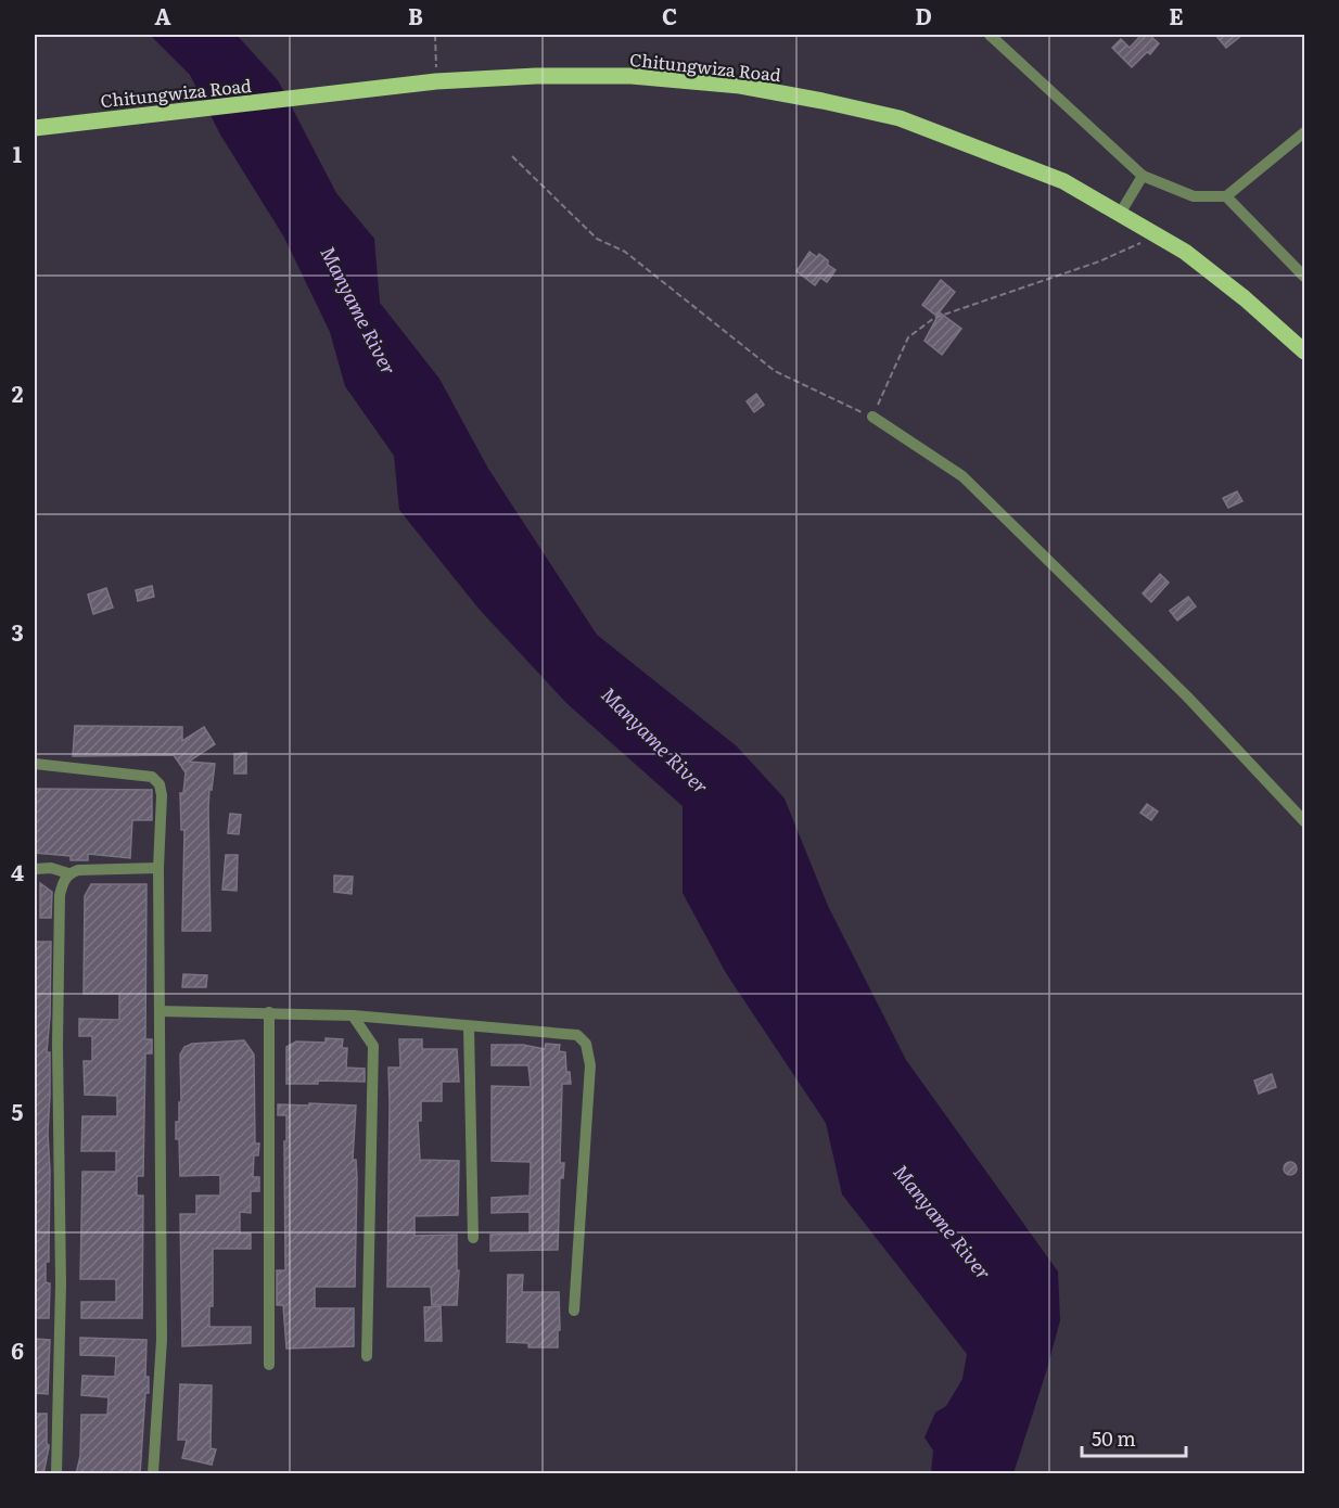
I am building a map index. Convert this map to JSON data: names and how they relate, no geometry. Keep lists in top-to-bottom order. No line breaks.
{"streets":{"main road":["Chitungwiza Road"]},"water":["Manyame River"],"scale_bar":"50 m","grid":{"columns":["A","B","C","D","E"],"rows":["1","2","3","4","5","6"]}}
